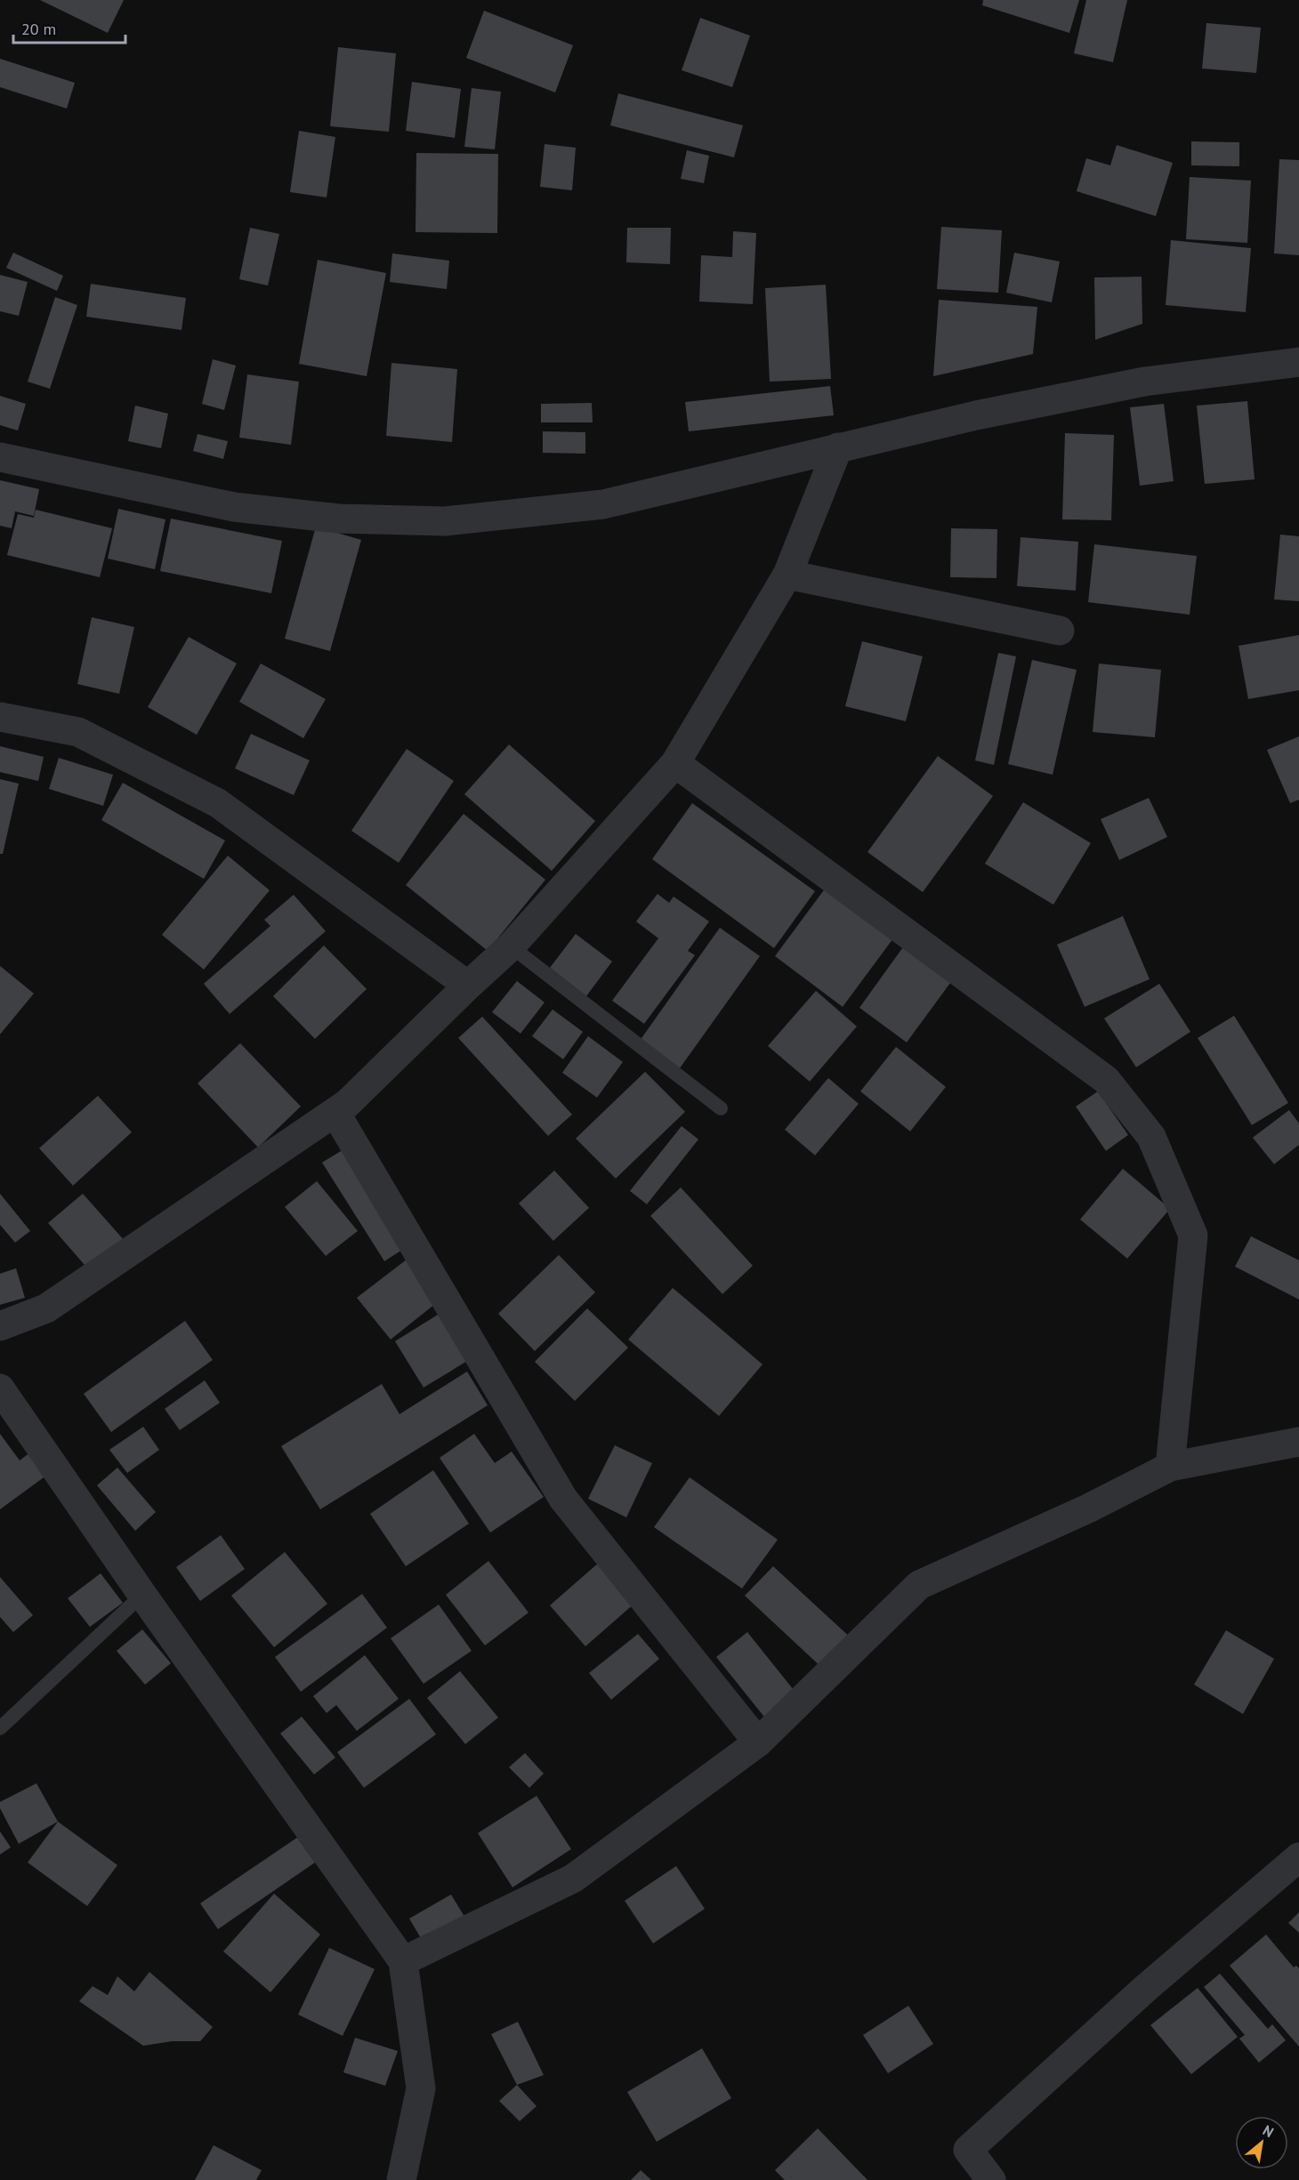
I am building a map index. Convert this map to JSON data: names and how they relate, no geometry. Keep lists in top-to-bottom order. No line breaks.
{"scale_bar":"20 m","north":"top right"}
